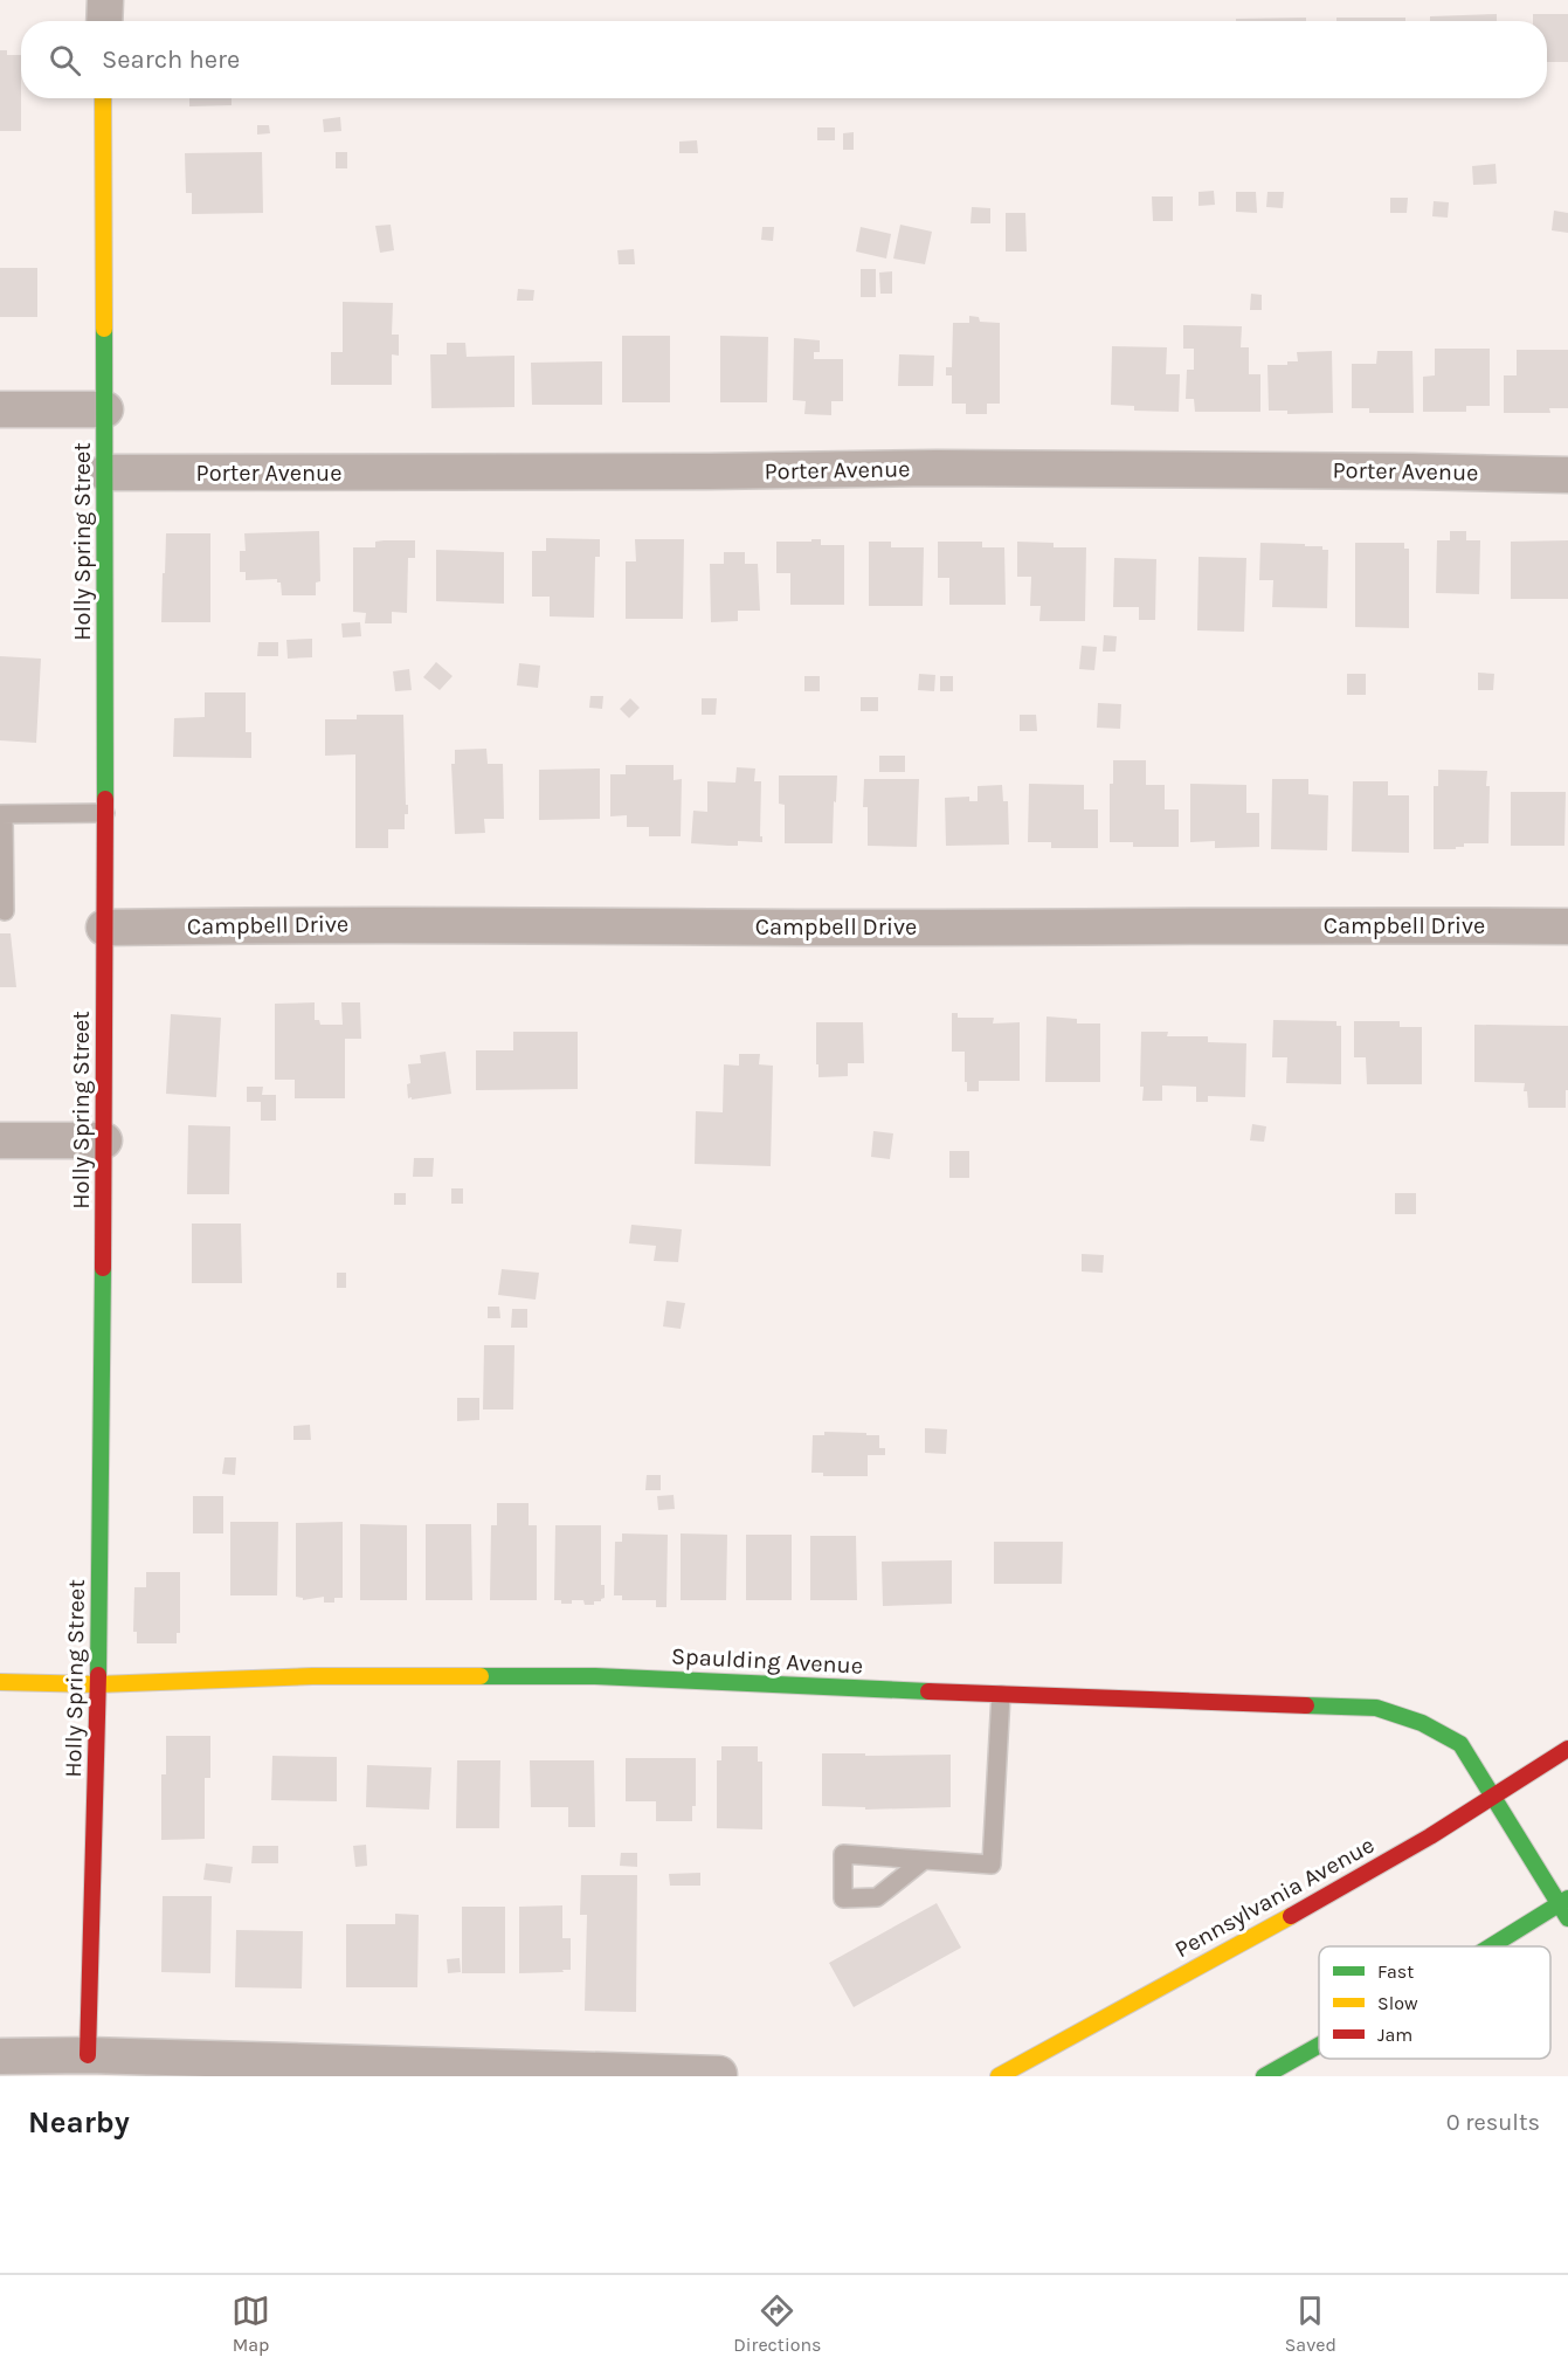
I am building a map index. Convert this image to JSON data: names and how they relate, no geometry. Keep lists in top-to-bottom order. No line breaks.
{"streets":{"main road":["Holly Spring Street","Spaulding Avenue","Pennsylvania Avenue"],"street":["Porter Avenue","Campbell Drive"]},"crossings":[["Porter Avenue","Holly Spring Street"],["Holly Spring Street","Campbell Drive"],["Holly Spring Street","Spaulding Avenue"],["Spaulding Avenue","Pennsylvania Avenue"]],"legend":["Fast","Slow","Jam"],"page":{"search":"Search here","heading":["Nearby","0 results"],"nav":["Map","Directions","Saved"]}}
